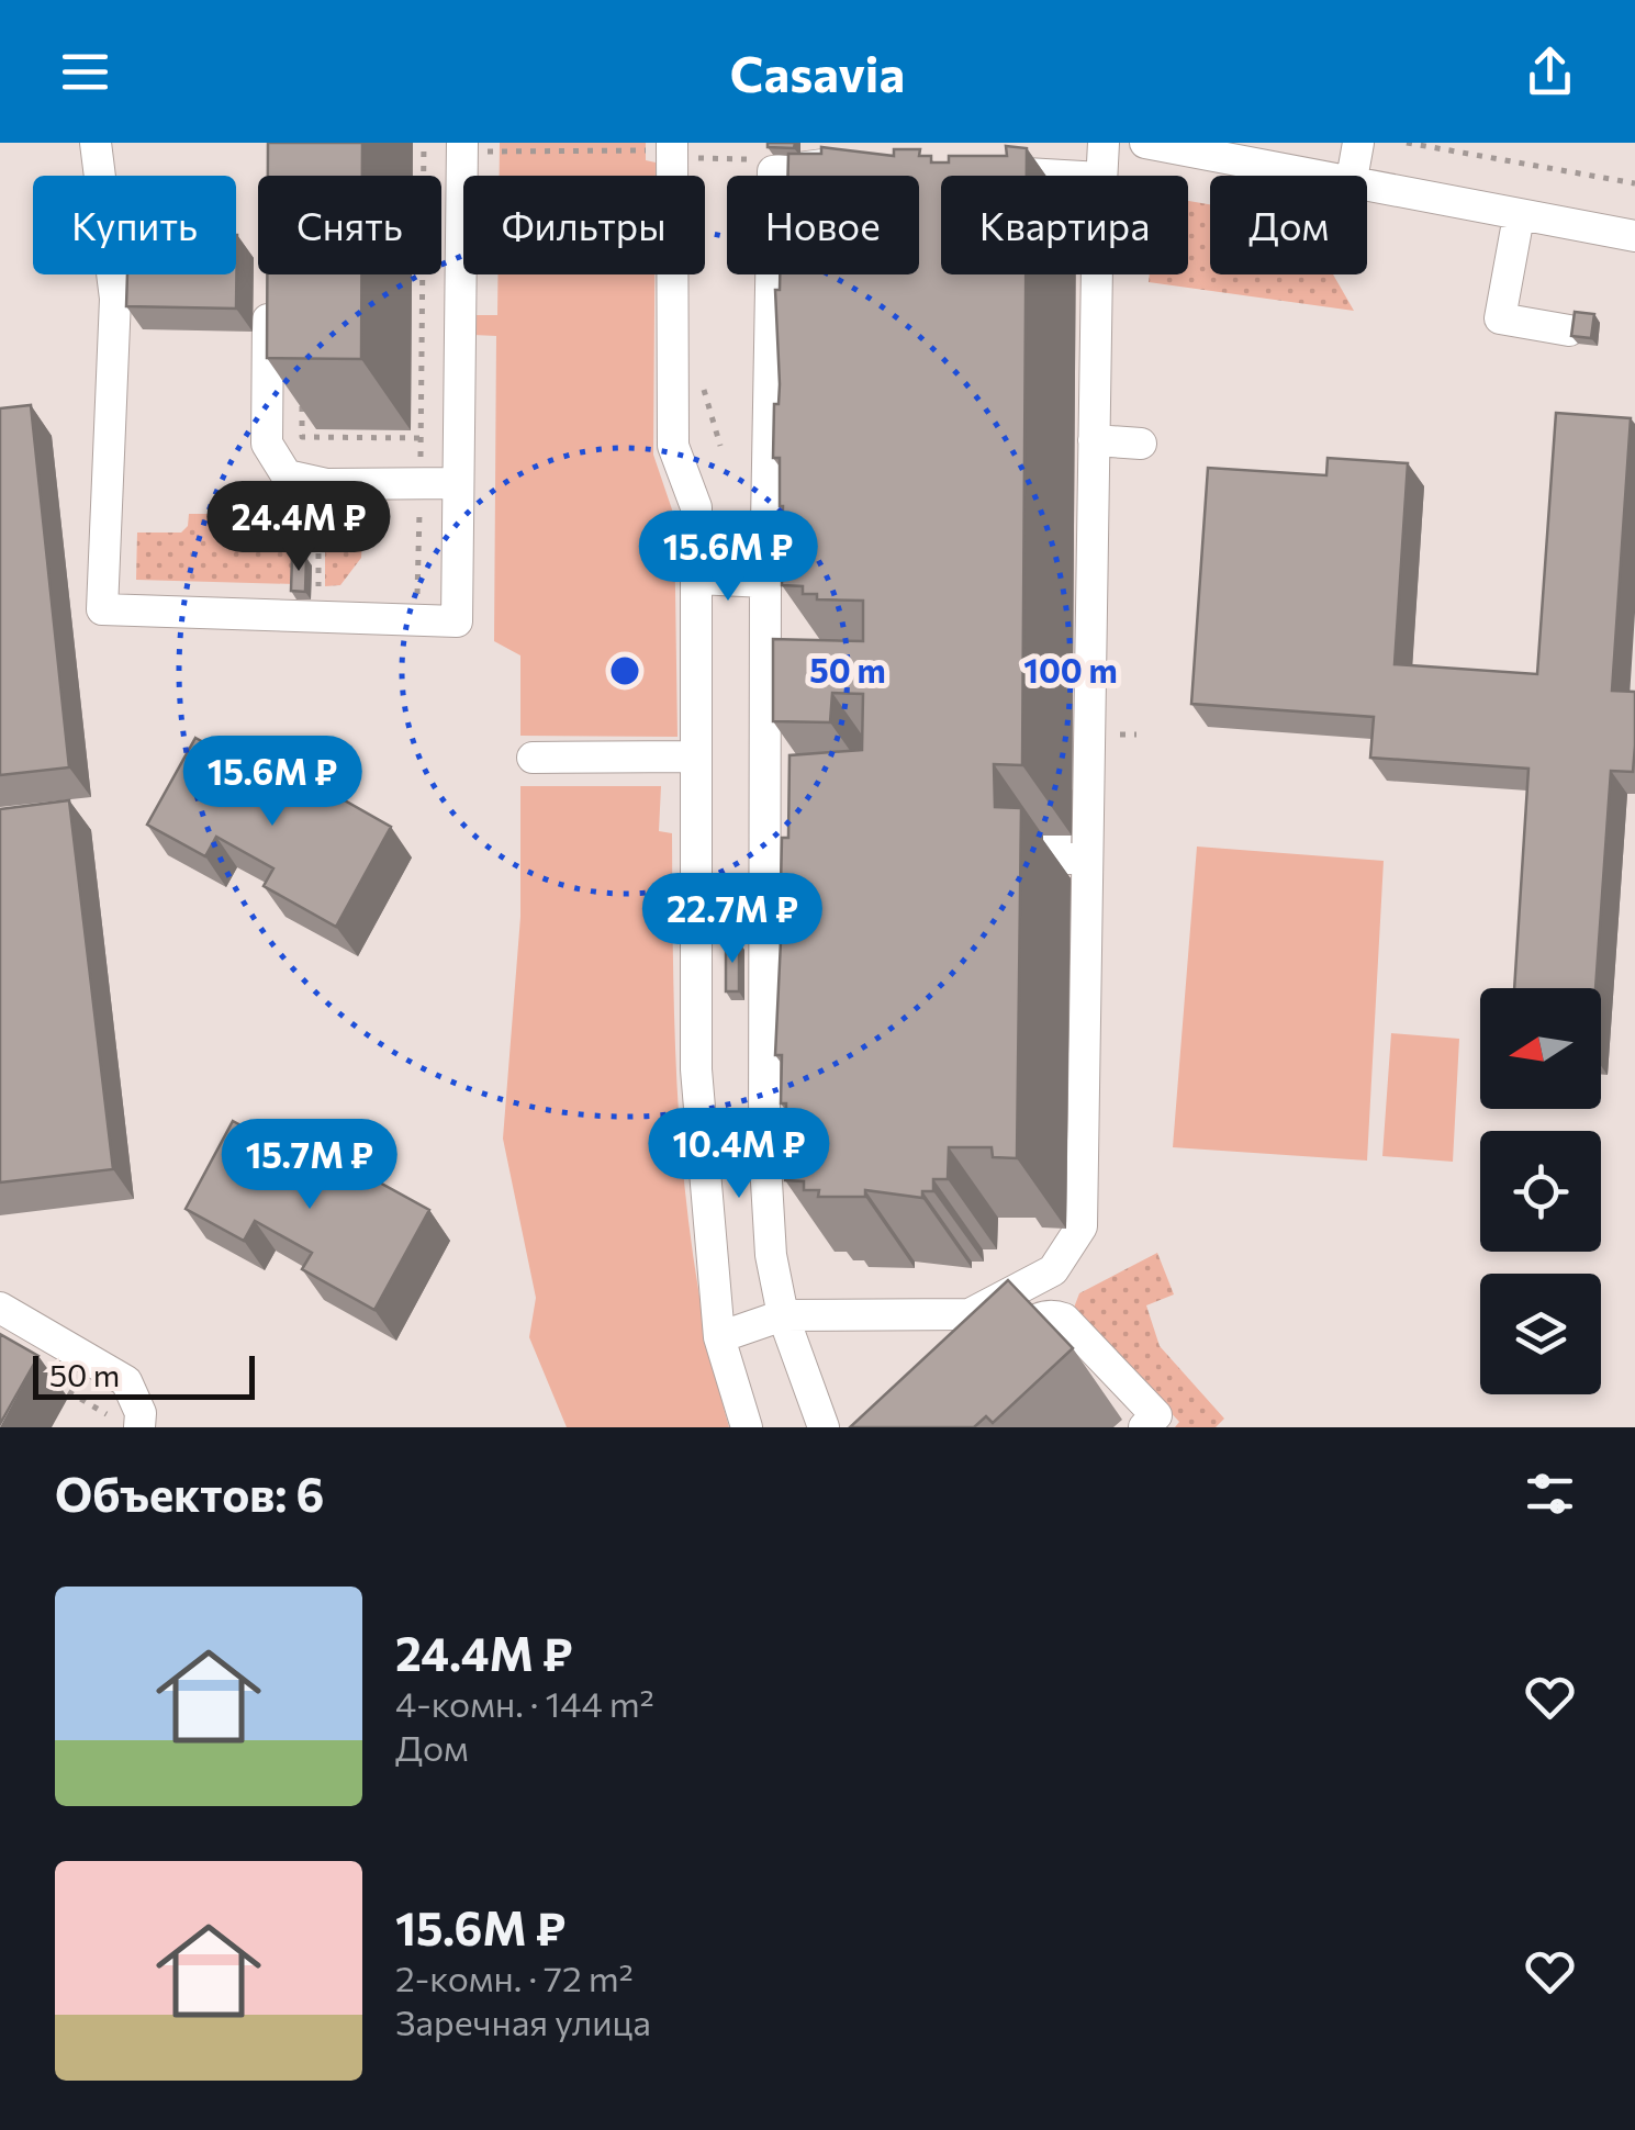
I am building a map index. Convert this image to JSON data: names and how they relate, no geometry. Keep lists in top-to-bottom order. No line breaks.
{"scale_bar":"50 m","north":"left","page":{"header":"Casavia","chip":["Купить","Снять","Фильтры","Новое","Квартира","Дом"],"price":["24.4M ₽","15.6M ₽","15.6M ₽","22.7M ₽","10.4M ₽","15.7M ₽"],"scale":"50 m","heading":"Объектов: 6","list":[{"name":"24.4M ₽","note":"4-комн. · 144 m² · Дом"},{"name":"15.6M ₽","note":"2-комн. · 72 m² · Заречная улица"}]},"rings":["50 m","100 m"]}
